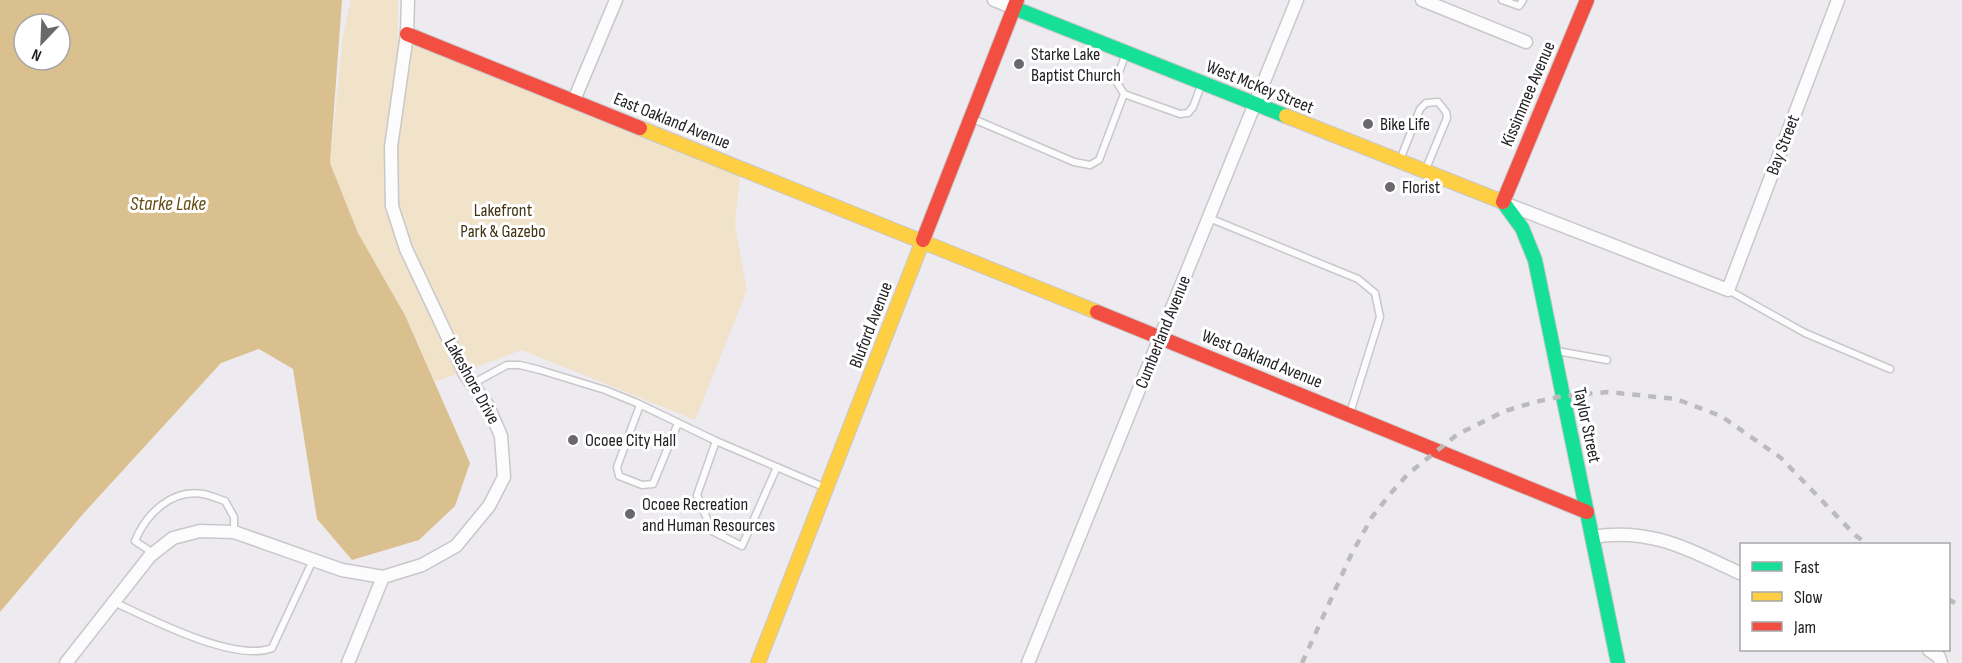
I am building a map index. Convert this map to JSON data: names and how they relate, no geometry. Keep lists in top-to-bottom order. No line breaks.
{"streets":{"street":["West McKey Street","Kissimmee Avenue","East Oakland Avenue","Bay Street","Bluford Avenue","Cumberland Avenue","West Oakland Avenue","Lakeshore Drive","Taylor Street"]},"crossings":[["West McKey Street","Kissimmee Avenue"],["West McKey Street","Bay Street"],["West McKey Street","Bluford Avenue"],["West McKey Street","Cumberland Avenue"],["West McKey Street","Taylor Street"],["Kissimmee Avenue","Taylor Street"],["East Oakland Avenue","Bluford Avenue"],["East Oakland Avenue","West Oakland Avenue"],["East Oakland Avenue","Lakeshore Drive"],["Bluford Avenue","West Oakland Avenue"],["Cumberland Avenue","West Oakland Avenue"],["West Oakland Avenue","Taylor Street"]],"water":["Starke Lake"],"parks":["Lakefront Park & Gazebo"],"places":["Starke Lake Baptist Church","Bike Life","Florist","Ocoee City Hall","Ocoee Recreation and Human Resources"],"legend":["Fast","Slow","Jam"],"north":"bottom left"}
